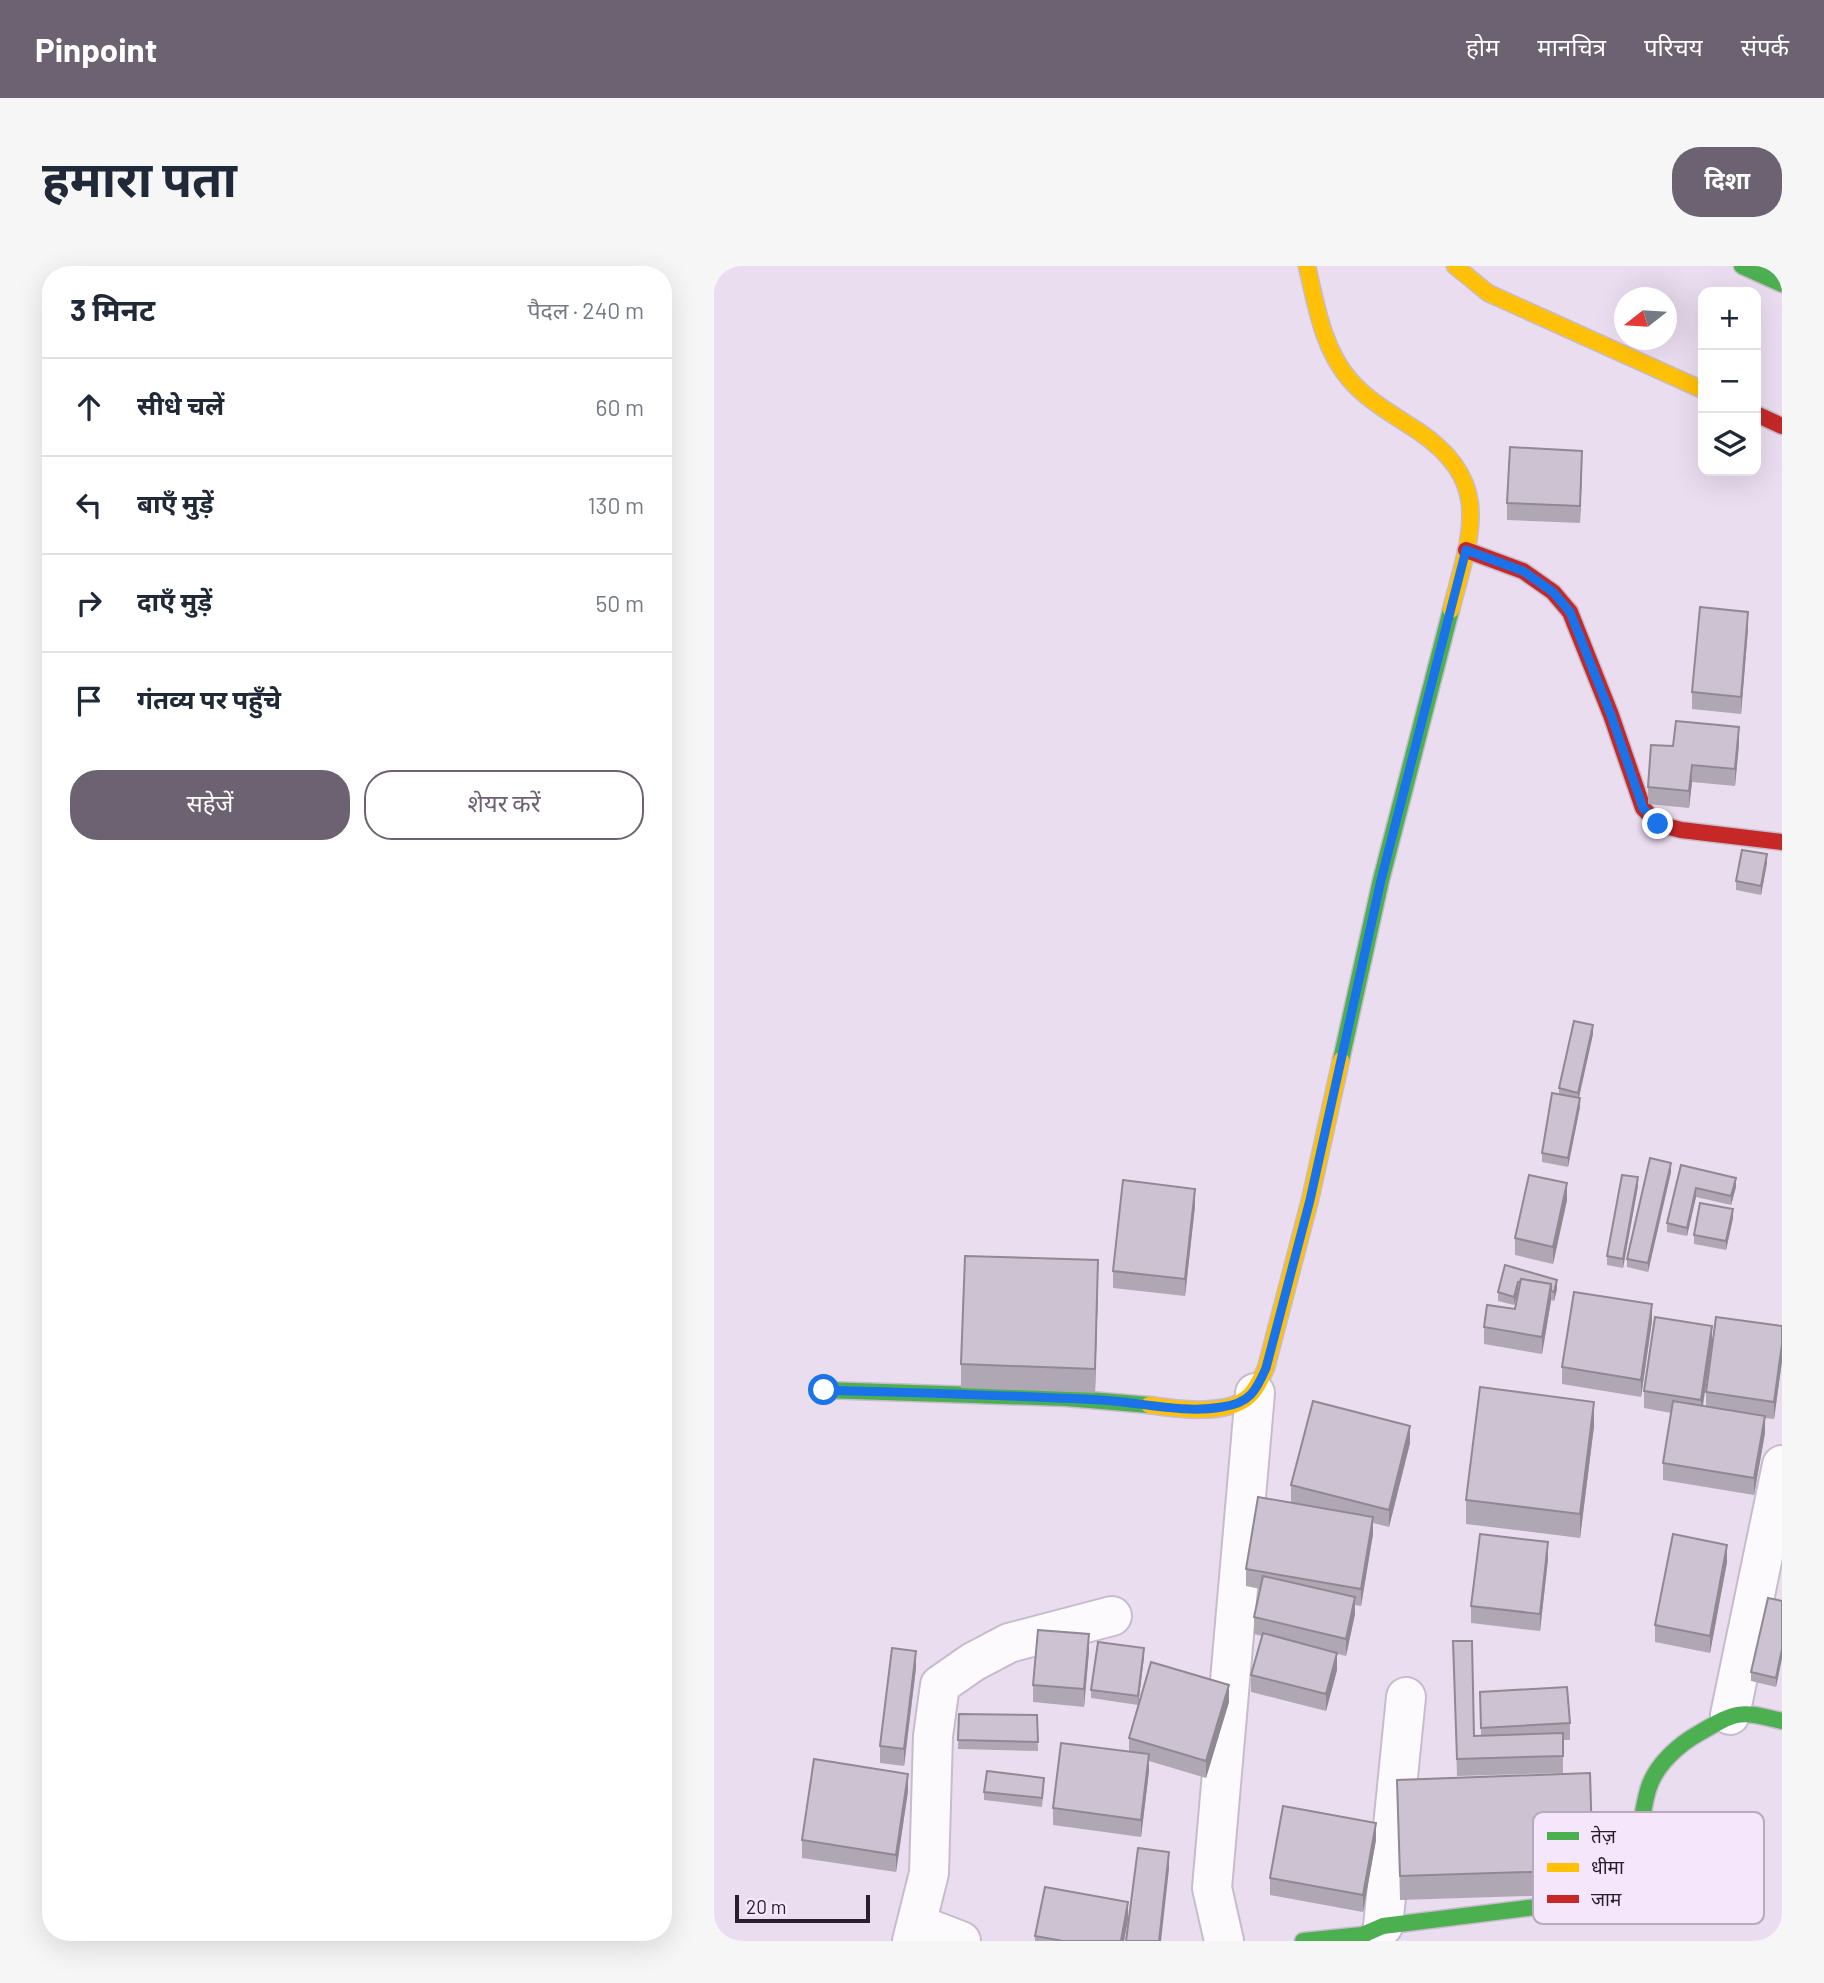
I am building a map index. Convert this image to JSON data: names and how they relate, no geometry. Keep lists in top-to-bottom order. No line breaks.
{"legend":["तेज़","धीमा","जाम"],"scale_bar":"20 m","north":"left","page":{"header":"Pinpoint","nav":["होम","मानचित्र","परिचय","संपर्क"],"buttons":["दिशा",["सहेजें","शेयर करें"]],"title":"हमारा पता","heading":["3 मिनट","पैदल · 240 m"],"map_buttons":["+","−"],"list":[["सीधे चलें","60 m"],["बाएँ मुड़ें","130 m"],["दाएँ मुड़ें","50 m"],"गंतव्य पर पहुँचे"],"scale":"20 m"}}
